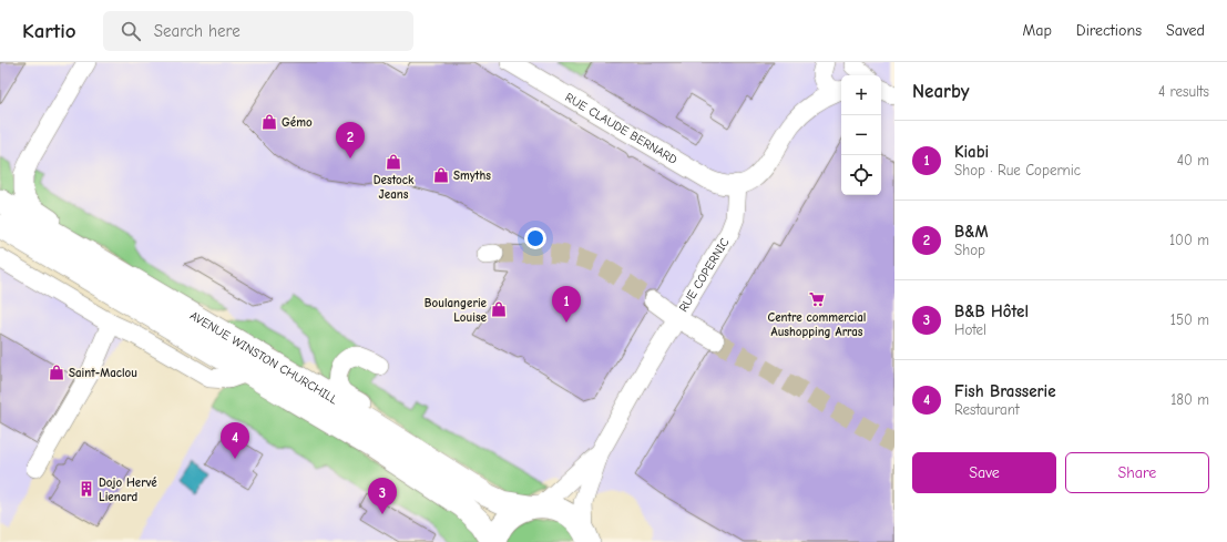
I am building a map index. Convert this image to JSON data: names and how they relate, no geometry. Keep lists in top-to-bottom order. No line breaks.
{"streets":{"main road":["AVENUE WINSTON CHURCHILL"],"street":["RUE CLAUDE BERNARD","RUE COPERNIC"]},"crossings":[["RUE CLAUDE BERNARD","RUE COPERNIC"]],"places":{"shop":["Gémo","Destock Jeans","Smyths","Boulangerie Louise","Saint-Maclou"],"supermarket":["Centre commercial Aushopping Arras"],"building":["Dojo Hervé Lienard"]},"page":{"header":"Kartio","search":"Search here","nav":["Map","Directions","Saved"],"heading":["Nearby","4 results"],"map_buttons":["+","−"],"list":[{"mark":"1","name":"Kiabi","note":"Shop · Rue Copernic","value":"40 m"},{"mark":"2","name":"B&M","note":"Shop","value":"100 m"},{"mark":"3","name":"B&B Hôtel","note":"Hotel","value":"150 m"},{"mark":"4","name":"Fish Brasserie","note":"Restaurant","value":"180 m"}],"pins":["2","1","4","3"],"buttons":["Save","Share"]}}
